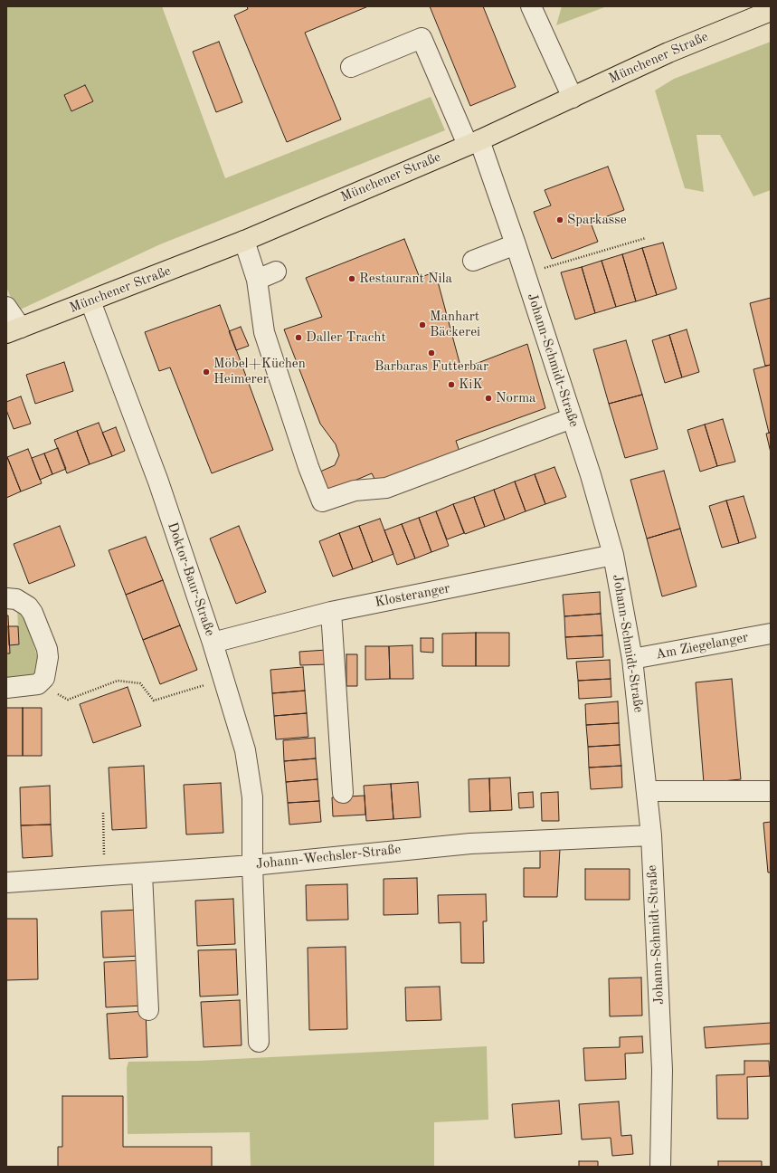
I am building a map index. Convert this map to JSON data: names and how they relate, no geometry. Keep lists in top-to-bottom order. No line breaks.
{"streets":{"main road":["Münchener Straße"],"street":["Johann-Schmidt-Straße","Doktor-Baur-Straße","Klosteranger","Am Ziegelanger","Johann-Wechsler-Straße"]},"crossings":[["Münchener Straße","Johann-Schmidt-Straße"],["Münchener Straße","Doktor-Baur-Straße"],["Johann-Schmidt-Straße","Klosteranger"],["Johann-Schmidt-Straße","Am Ziegelanger"],["Johann-Schmidt-Straße","Johann-Wechsler-Straße"],["Doktor-Baur-Straße","Klosteranger"],["Doktor-Baur-Straße","Johann-Wechsler-Straße"]],"places":["Sparkasse","Restaurant Nila","Manhart Bäckerei","Daller Tracht","Barbaras Futterbar","Möbel+Küchen Heimerer","KiK","Norma"]}
